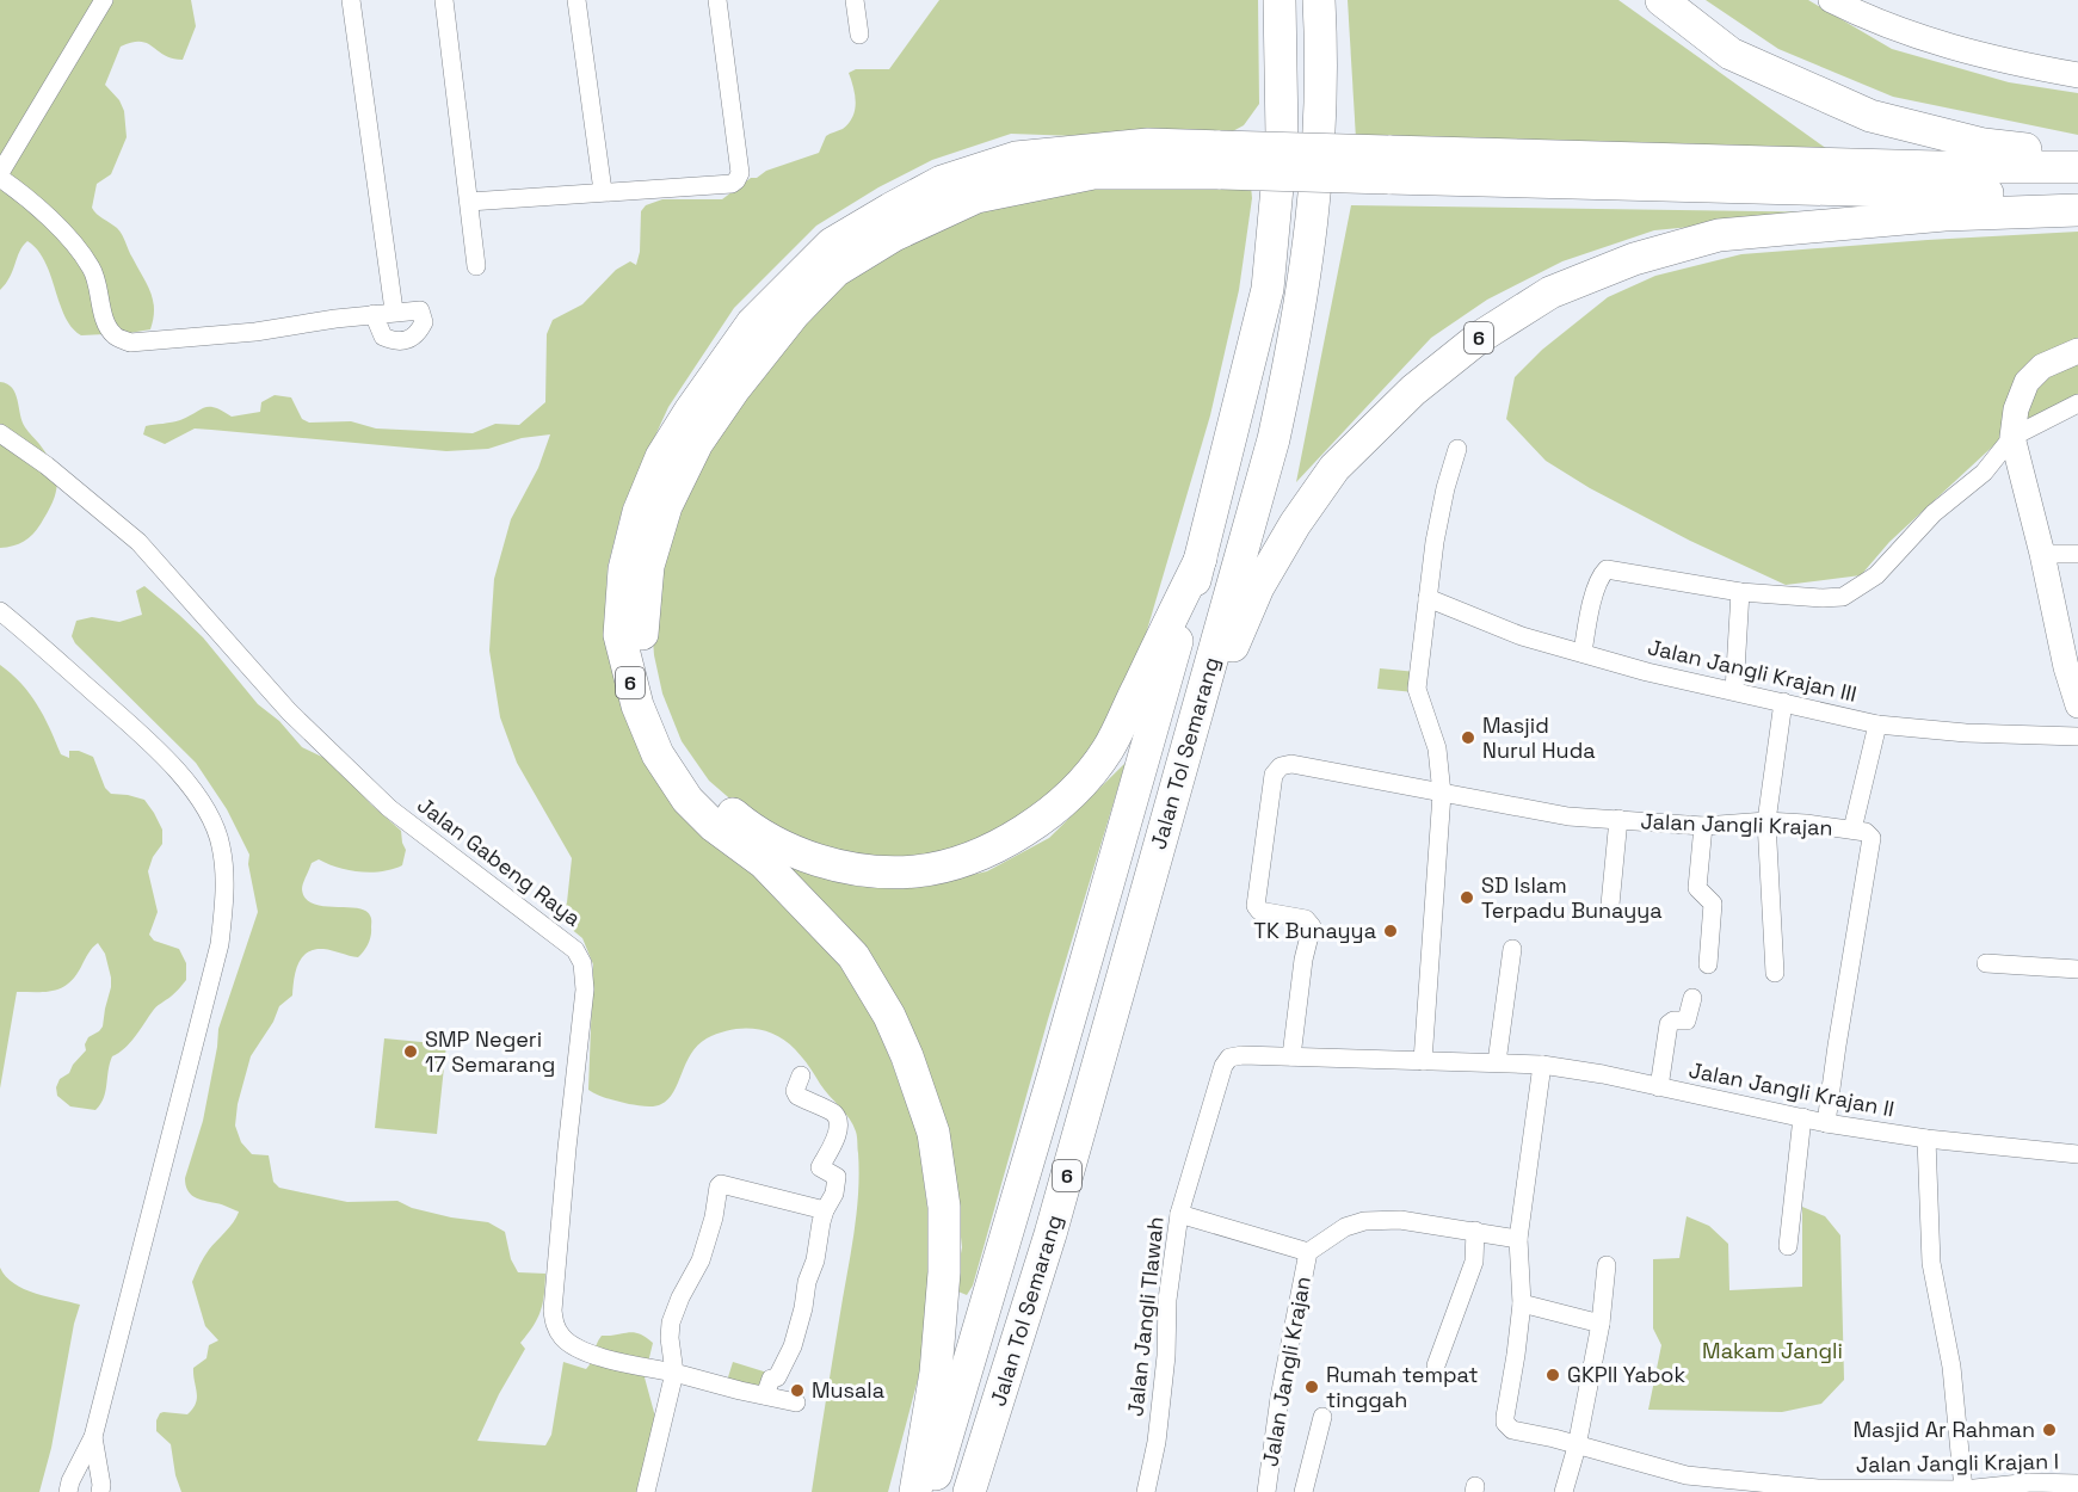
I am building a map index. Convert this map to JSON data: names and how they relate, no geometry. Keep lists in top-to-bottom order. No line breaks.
{"streets":{"highway":["6","Jalan Tol Semarang"],"street":["Jalan Jangli Krajan III","Jalan Jangli Krajan","Jalan Gabeng Raya","Jalan Jangli Krajan II","Jalan Jangli Tlawah","Jalan Jangli Krajan I"]},"crossings":[["6","Jalan Tol Semarang"],["Jalan Jangli Krajan","Jalan Jangli Krajan II"],["Jalan Jangli Krajan","Jalan Jangli Tlawah"],["Jalan Jangli Krajan II","Jalan Jangli Tlawah"]],"parks":["Makam Jangli"],"places":["Masjid Nurul Huda","SD Islam Terpadu Bunayya","TK Bunayya","SMP Negeri 17 Semarang","GKPII Yabok","Rumah tempat tinggah","Musala","Masjid Ar Rahman"]}
